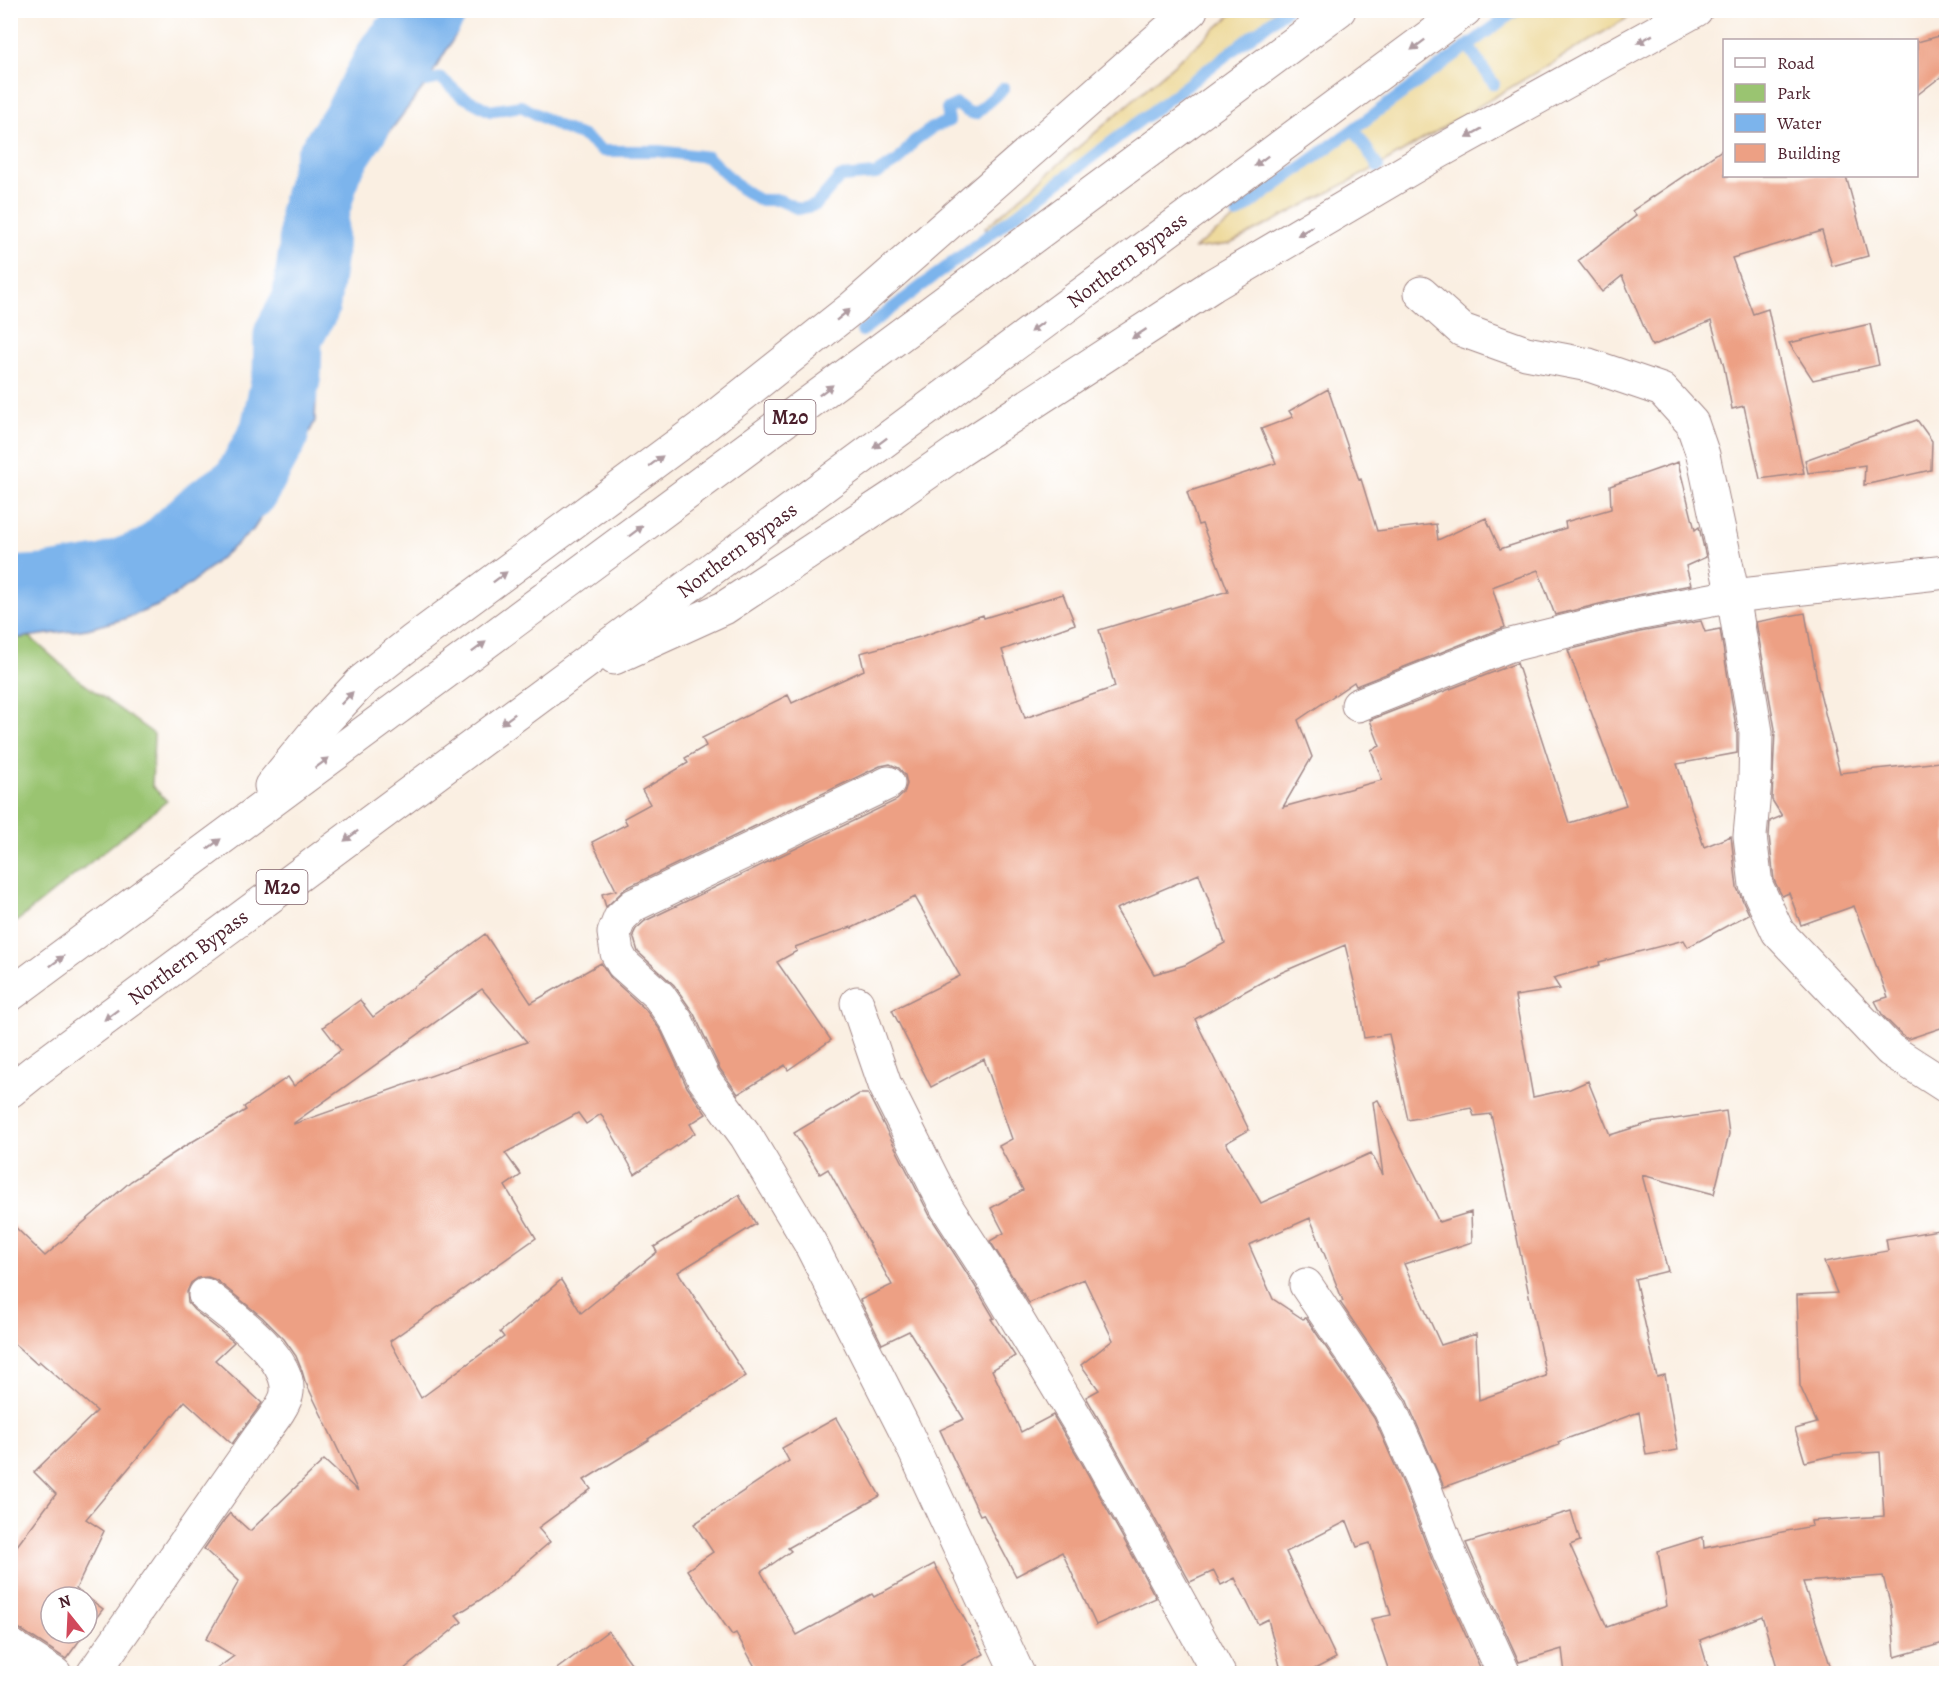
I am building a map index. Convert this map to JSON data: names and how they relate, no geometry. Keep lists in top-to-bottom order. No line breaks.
{"streets":{"main road":["Northern Bypass","M20"]},"legend":["Road","Park","Water","Building"],"north":"top"}
